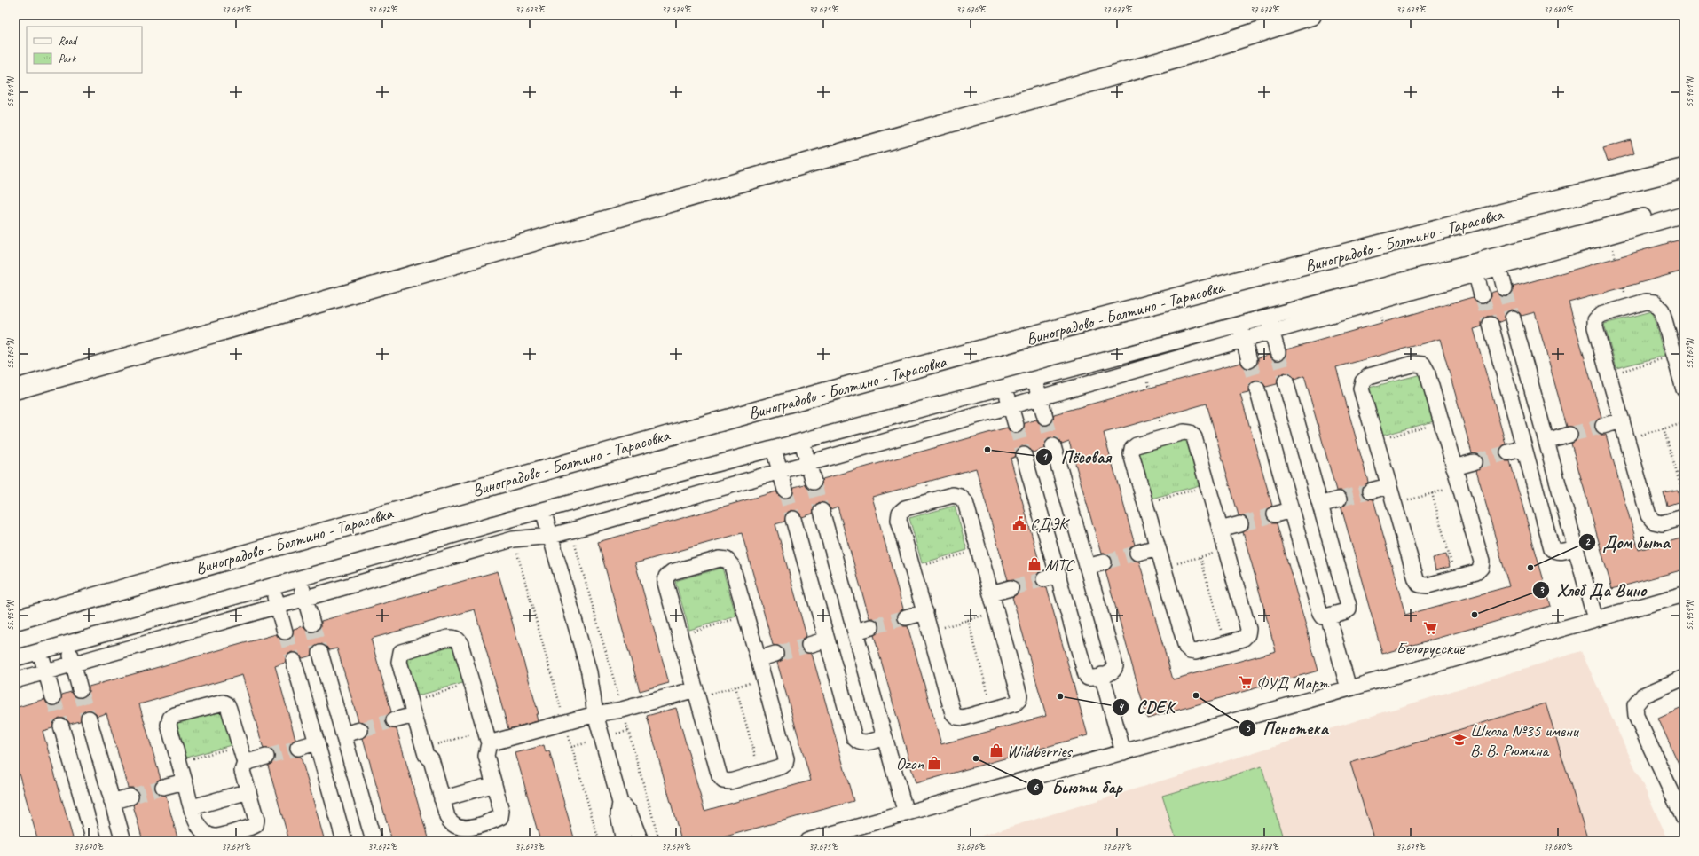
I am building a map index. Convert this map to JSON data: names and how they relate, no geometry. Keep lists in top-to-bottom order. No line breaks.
{"streets":{"main road":["Виноградово - Болтино - Тарасовка"]},"places":{"other":["Пёсовая","Дом быта","Хлеб Да Вино","Пенотека","CDEK","Бьюти бар"],"public building":["СДЭК"],"shop":["МТС","Wildberries","Ozon"],"supermarket":["Белорусские","ФУД Март"],"school or university":["Школа №35 имени В. В. Рюмина"]},"legend":["Road","Park"],"coordinates":["37.671°E","37.672°E","37.673°E","37.674°E","37.675°E","37.676°E","37.677°E","37.678°E","37.679°E","37.680°E","55.961°N","55.960°N","55.959°N","37.670°E"]}
